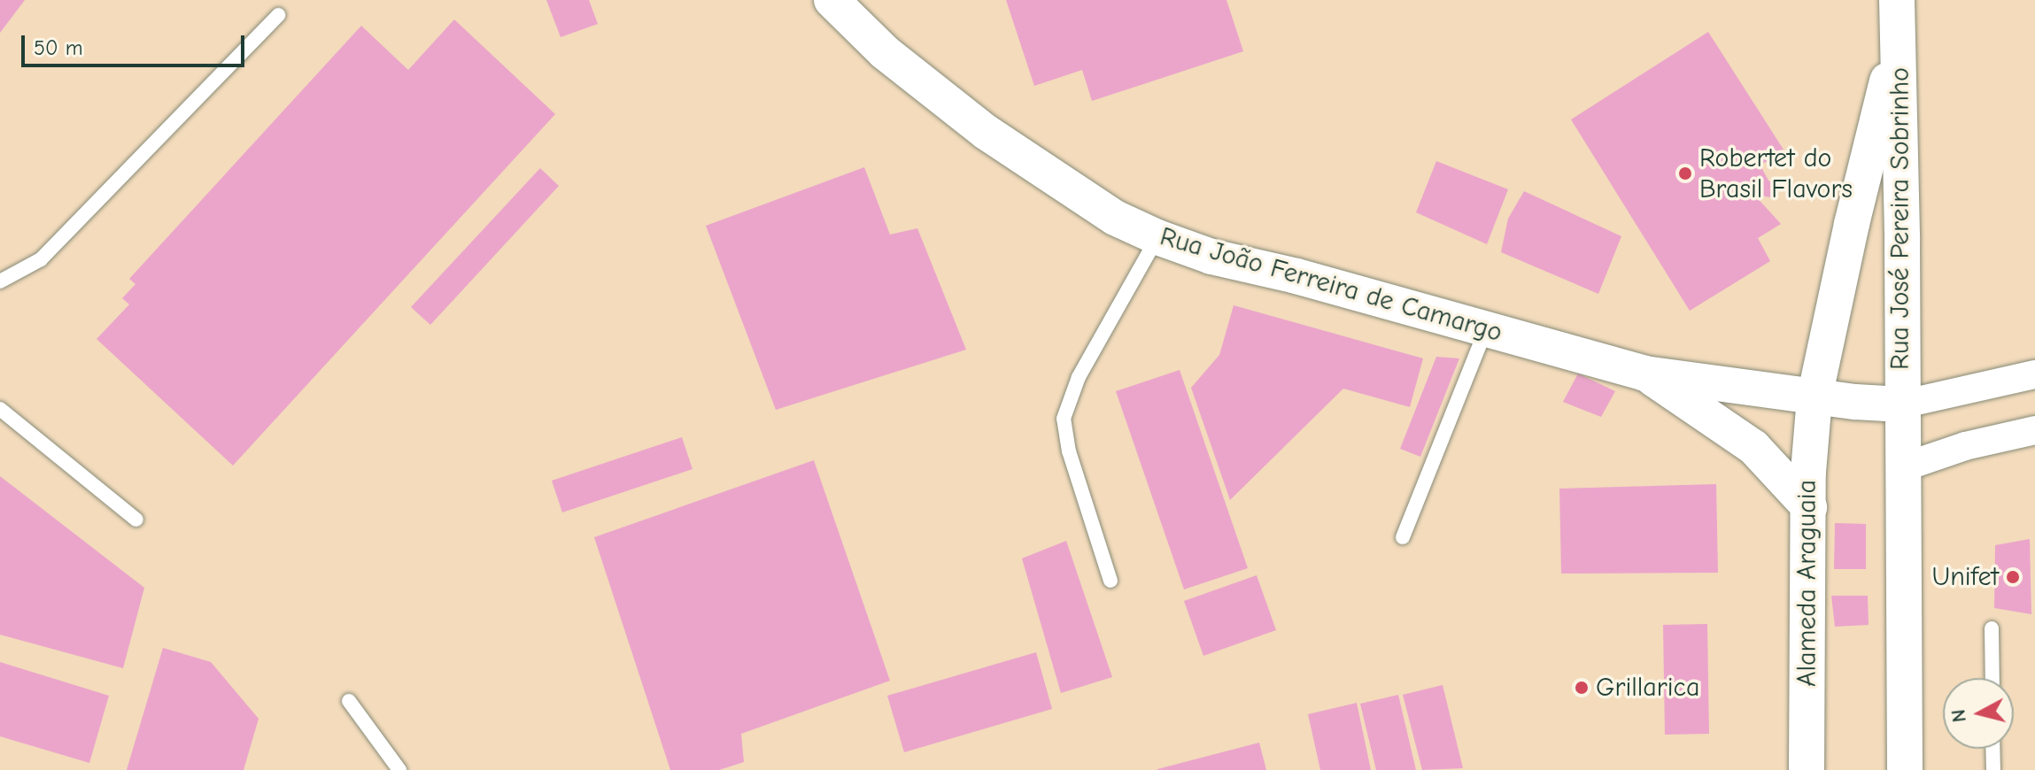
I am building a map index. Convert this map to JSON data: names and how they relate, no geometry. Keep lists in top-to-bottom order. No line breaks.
{"streets":{"street":["Rua José Pereira Sobrinho","Rua João Ferreira de Camargo","Alameda Araguaia"]},"crossings":[["Rua José Pereira Sobrinho","Rua João Ferreira de Camargo"],["Rua José Pereira Sobrinho","Alameda Araguaia"],["Rua João Ferreira de Camargo","Alameda Araguaia"]],"places":["Robertet do Brasil Flavors","Unifet","Grillarica"],"scale_bar":"50 m","north":"left"}
